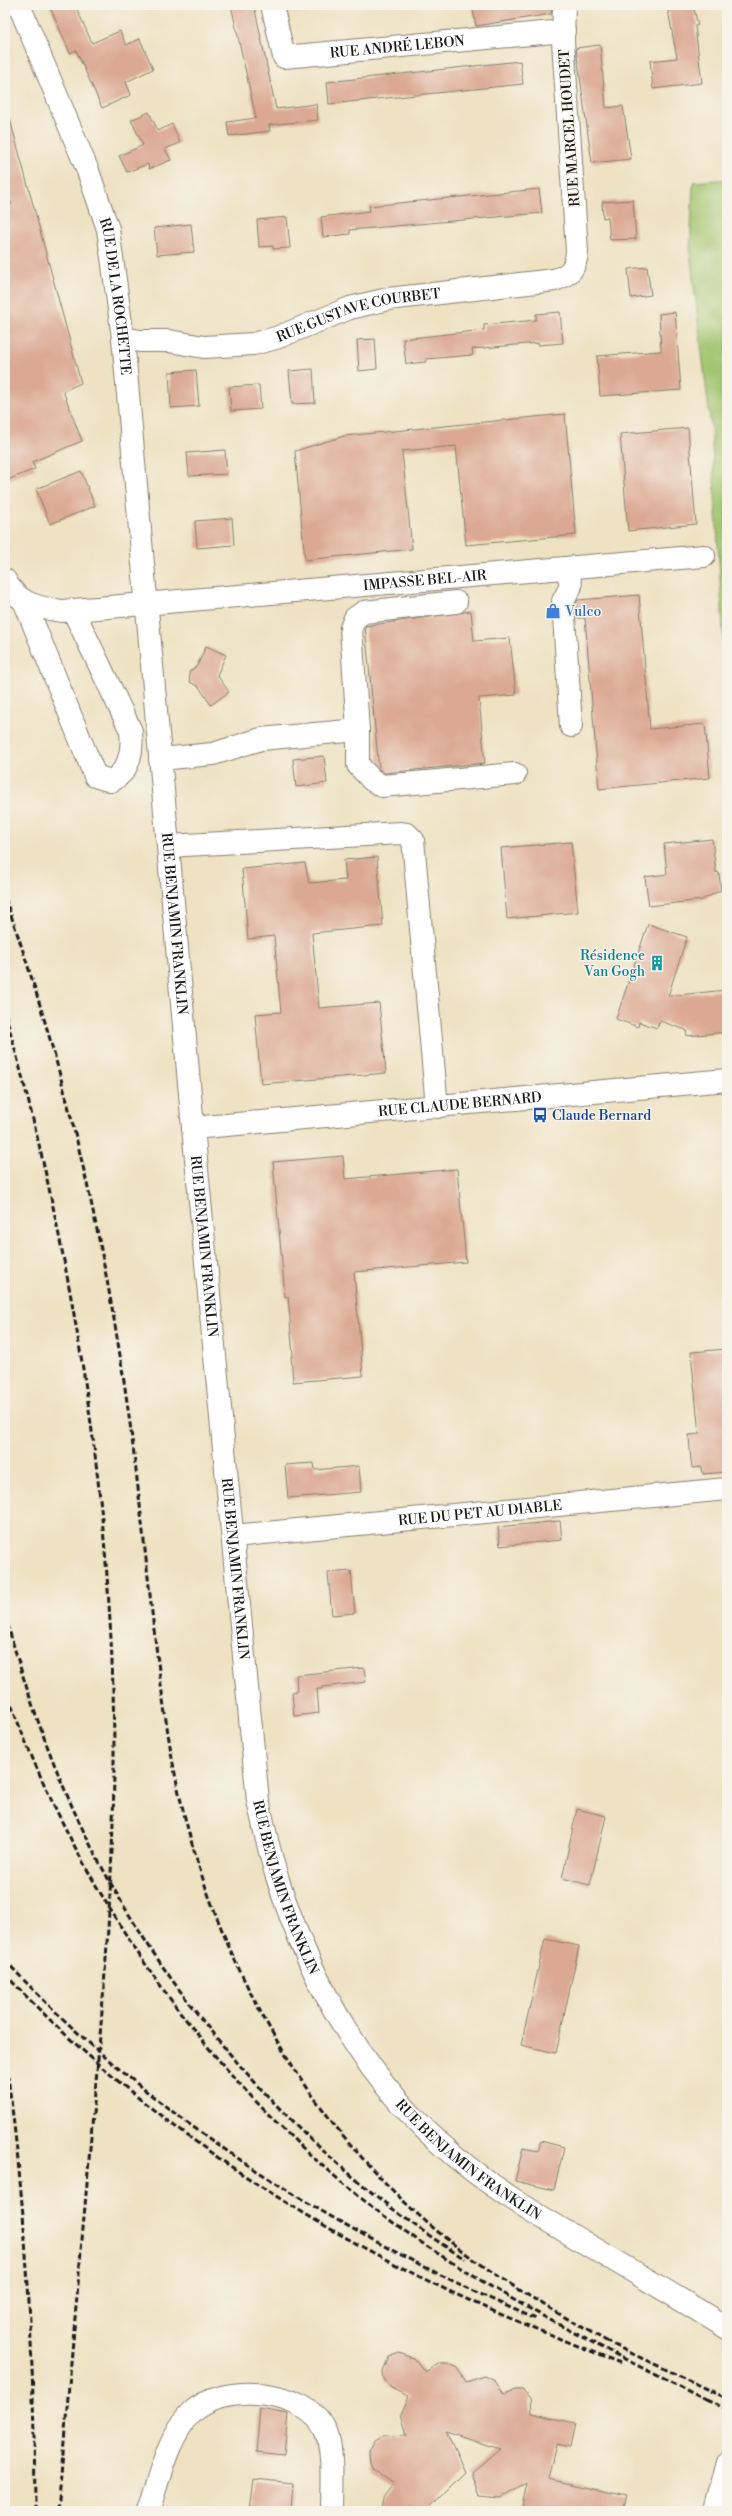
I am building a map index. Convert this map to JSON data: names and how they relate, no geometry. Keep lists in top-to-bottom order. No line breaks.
{"streets":{"street":["RUE ANDRÉ LEBON","RUE MARCEL HOUDET","RUE DE LA ROCHETTE","RUE GUSTAVE COURBET","IMPASSE BEL-AIR","RUE BENJAMIN FRANKLIN","RUE CLAUDE BERNARD","RUE DU PET AU DIABLE"]},"crossings":[["RUE ANDRÉ LEBON","RUE MARCEL HOUDET"],["RUE MARCEL HOUDET","RUE GUSTAVE COURBET"],["RUE DE LA ROCHETTE","RUE GUSTAVE COURBET"],["RUE DE LA ROCHETTE","IMPASSE BEL-AIR"],["RUE DE LA ROCHETTE","RUE BENJAMIN FRANKLIN"],["IMPASSE BEL-AIR","RUE BENJAMIN FRANKLIN"],["RUE BENJAMIN FRANKLIN","RUE CLAUDE BERNARD"],["RUE BENJAMIN FRANKLIN","RUE DU PET AU DIABLE"]],"places":{"shop":["Vulco"],"building":["Résidence Van Gogh"],"bus stop":["Claude Bernard"]}}
